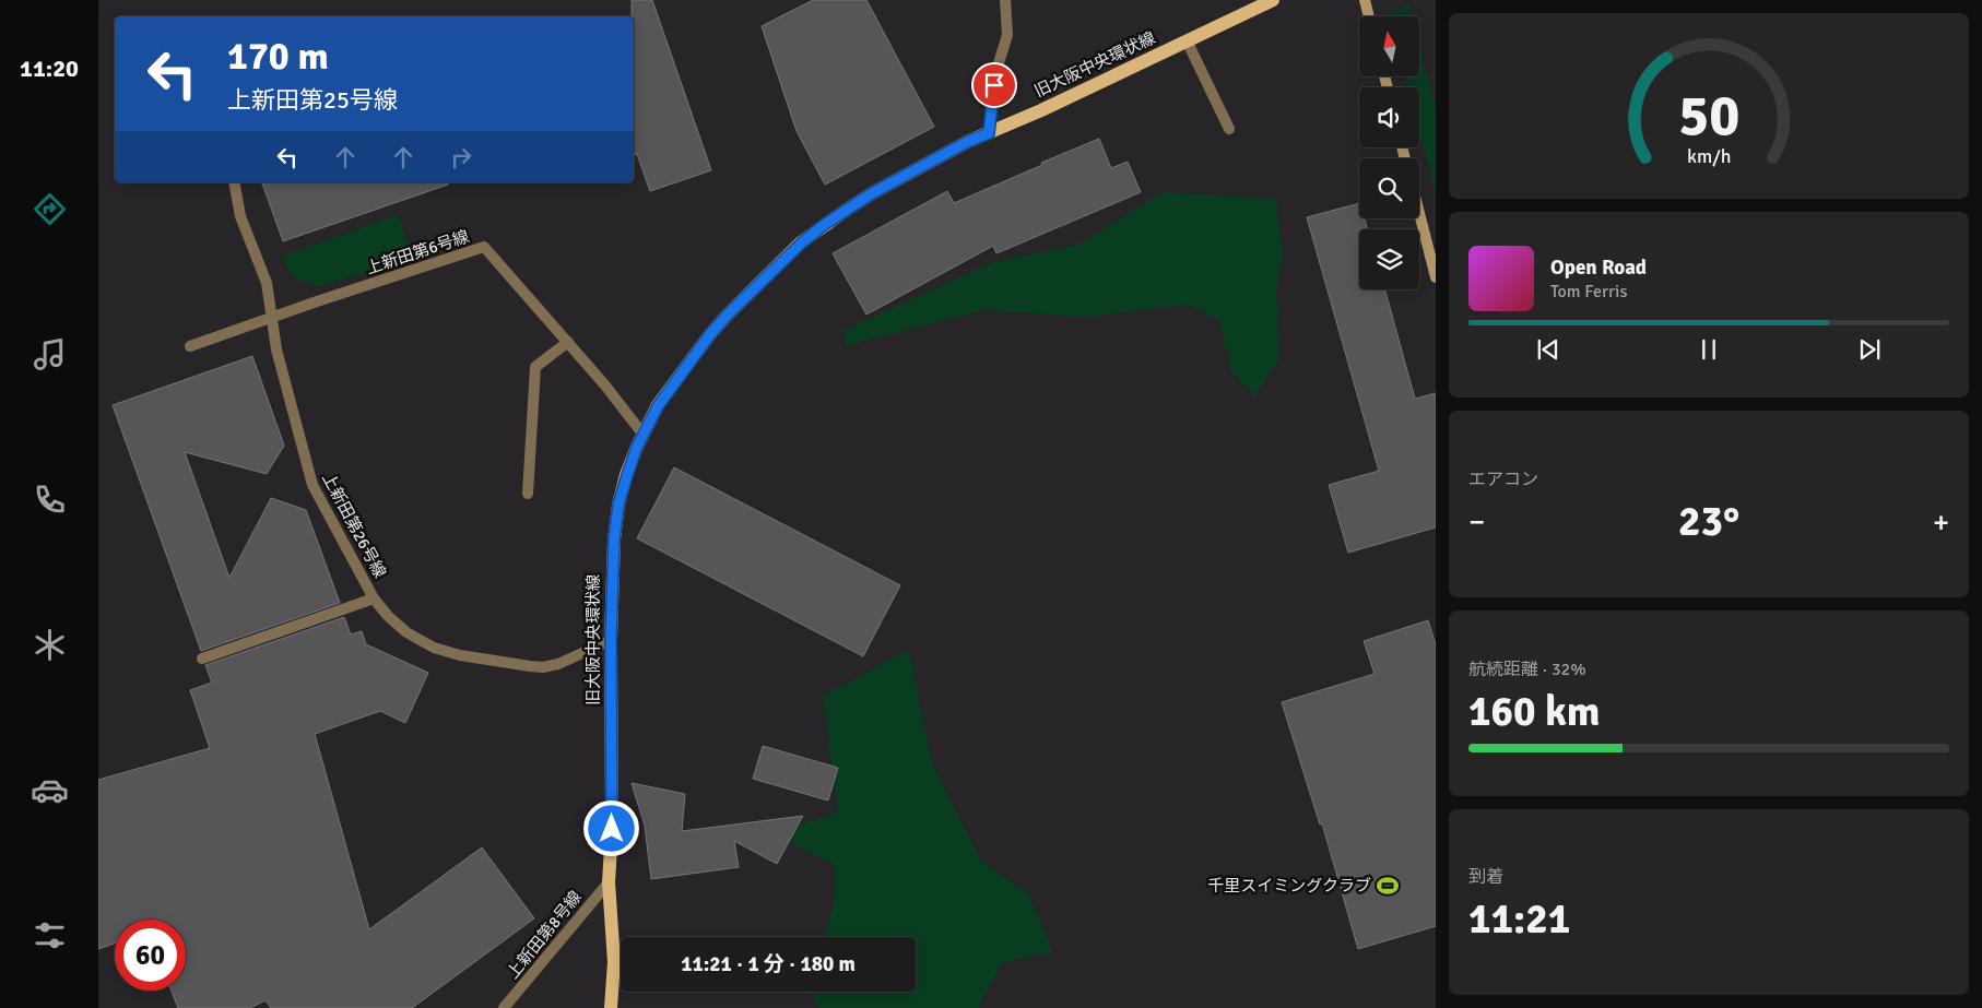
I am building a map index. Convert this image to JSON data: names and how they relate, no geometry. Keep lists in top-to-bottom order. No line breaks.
{"streets":{"main road":["旧大阪中央環状線"],"street":["上新田第6号線","上新田第26号線","上新田第8号線"]},"crossings":[["旧大阪中央環状線","上新田第6号線"],["旧大阪中央環状線","上新田第26号線"],["旧大阪中央環状線","上新田第8号線"],["上新田第6号線","上新田第26号線"]],"places":{"sports":["千里スイミングクラブ"]},"north":"top","page":{"tabs":"11:20","turn":["170 m","上新田第25号線"],"song":["Open Road","Tom Ferris"],"tile":["エアコン",["航続距離 · 32%","160 km"],["到着","11:21"]],"heat":["−","23°","+"],"limit":"60","trip":"11:21 · 1 分 · 180 m","gauge":["50","km/h"]}}
